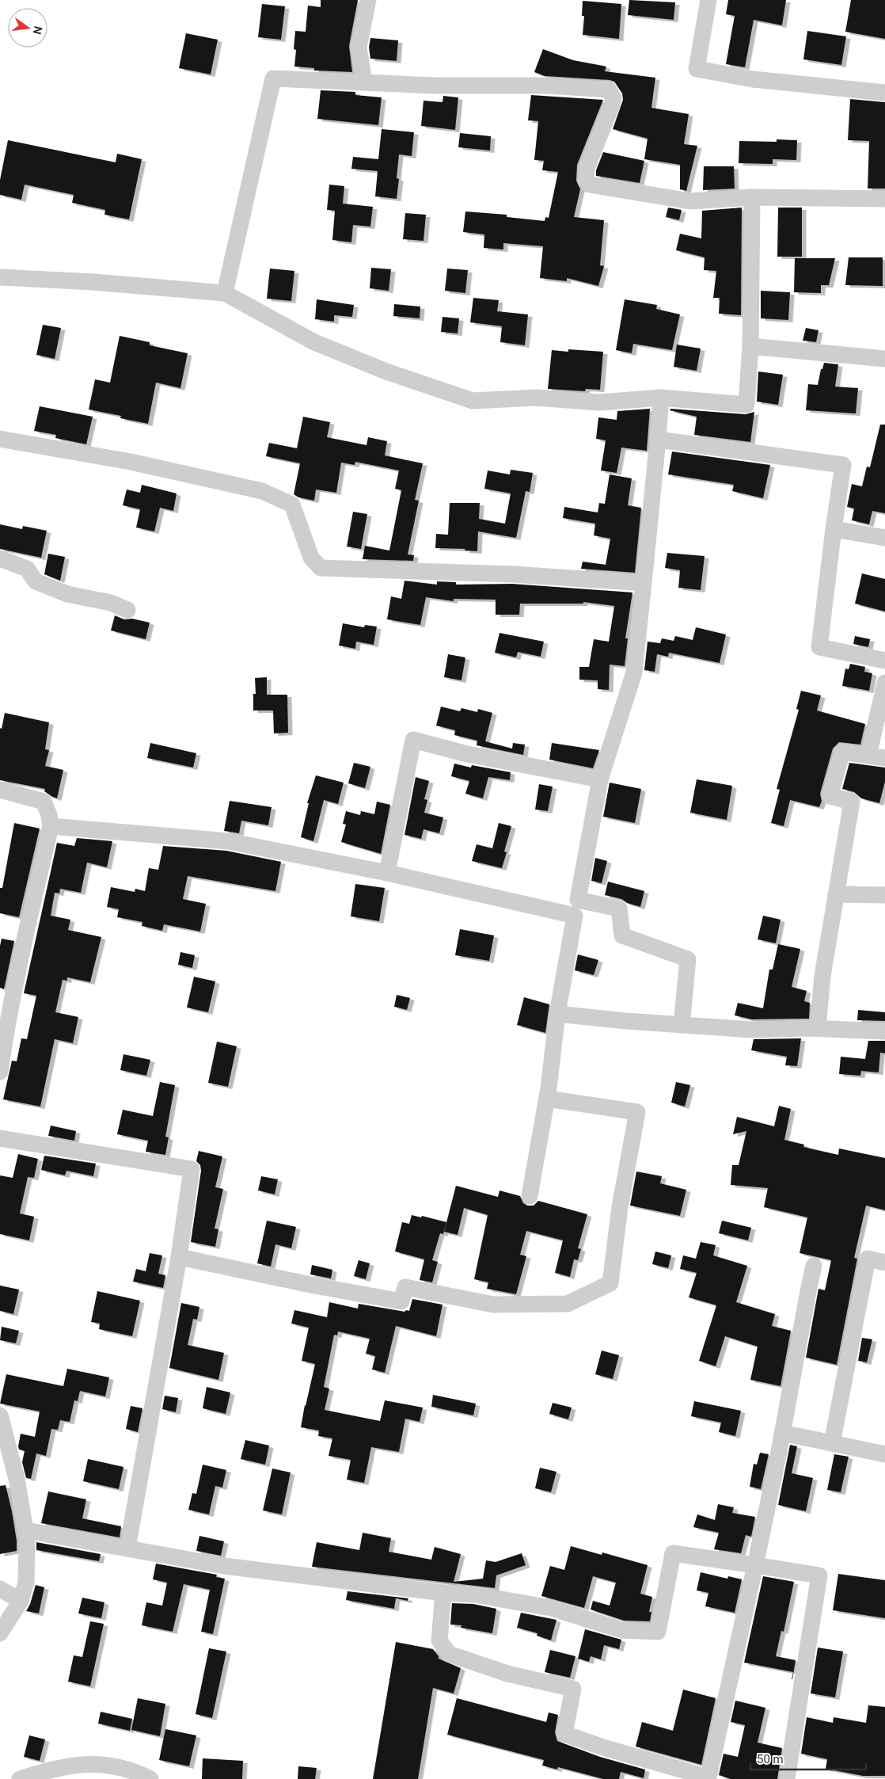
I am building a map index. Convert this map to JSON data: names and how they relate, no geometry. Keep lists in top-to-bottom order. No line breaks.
{"scale_bar":"50 m","north":"right"}
